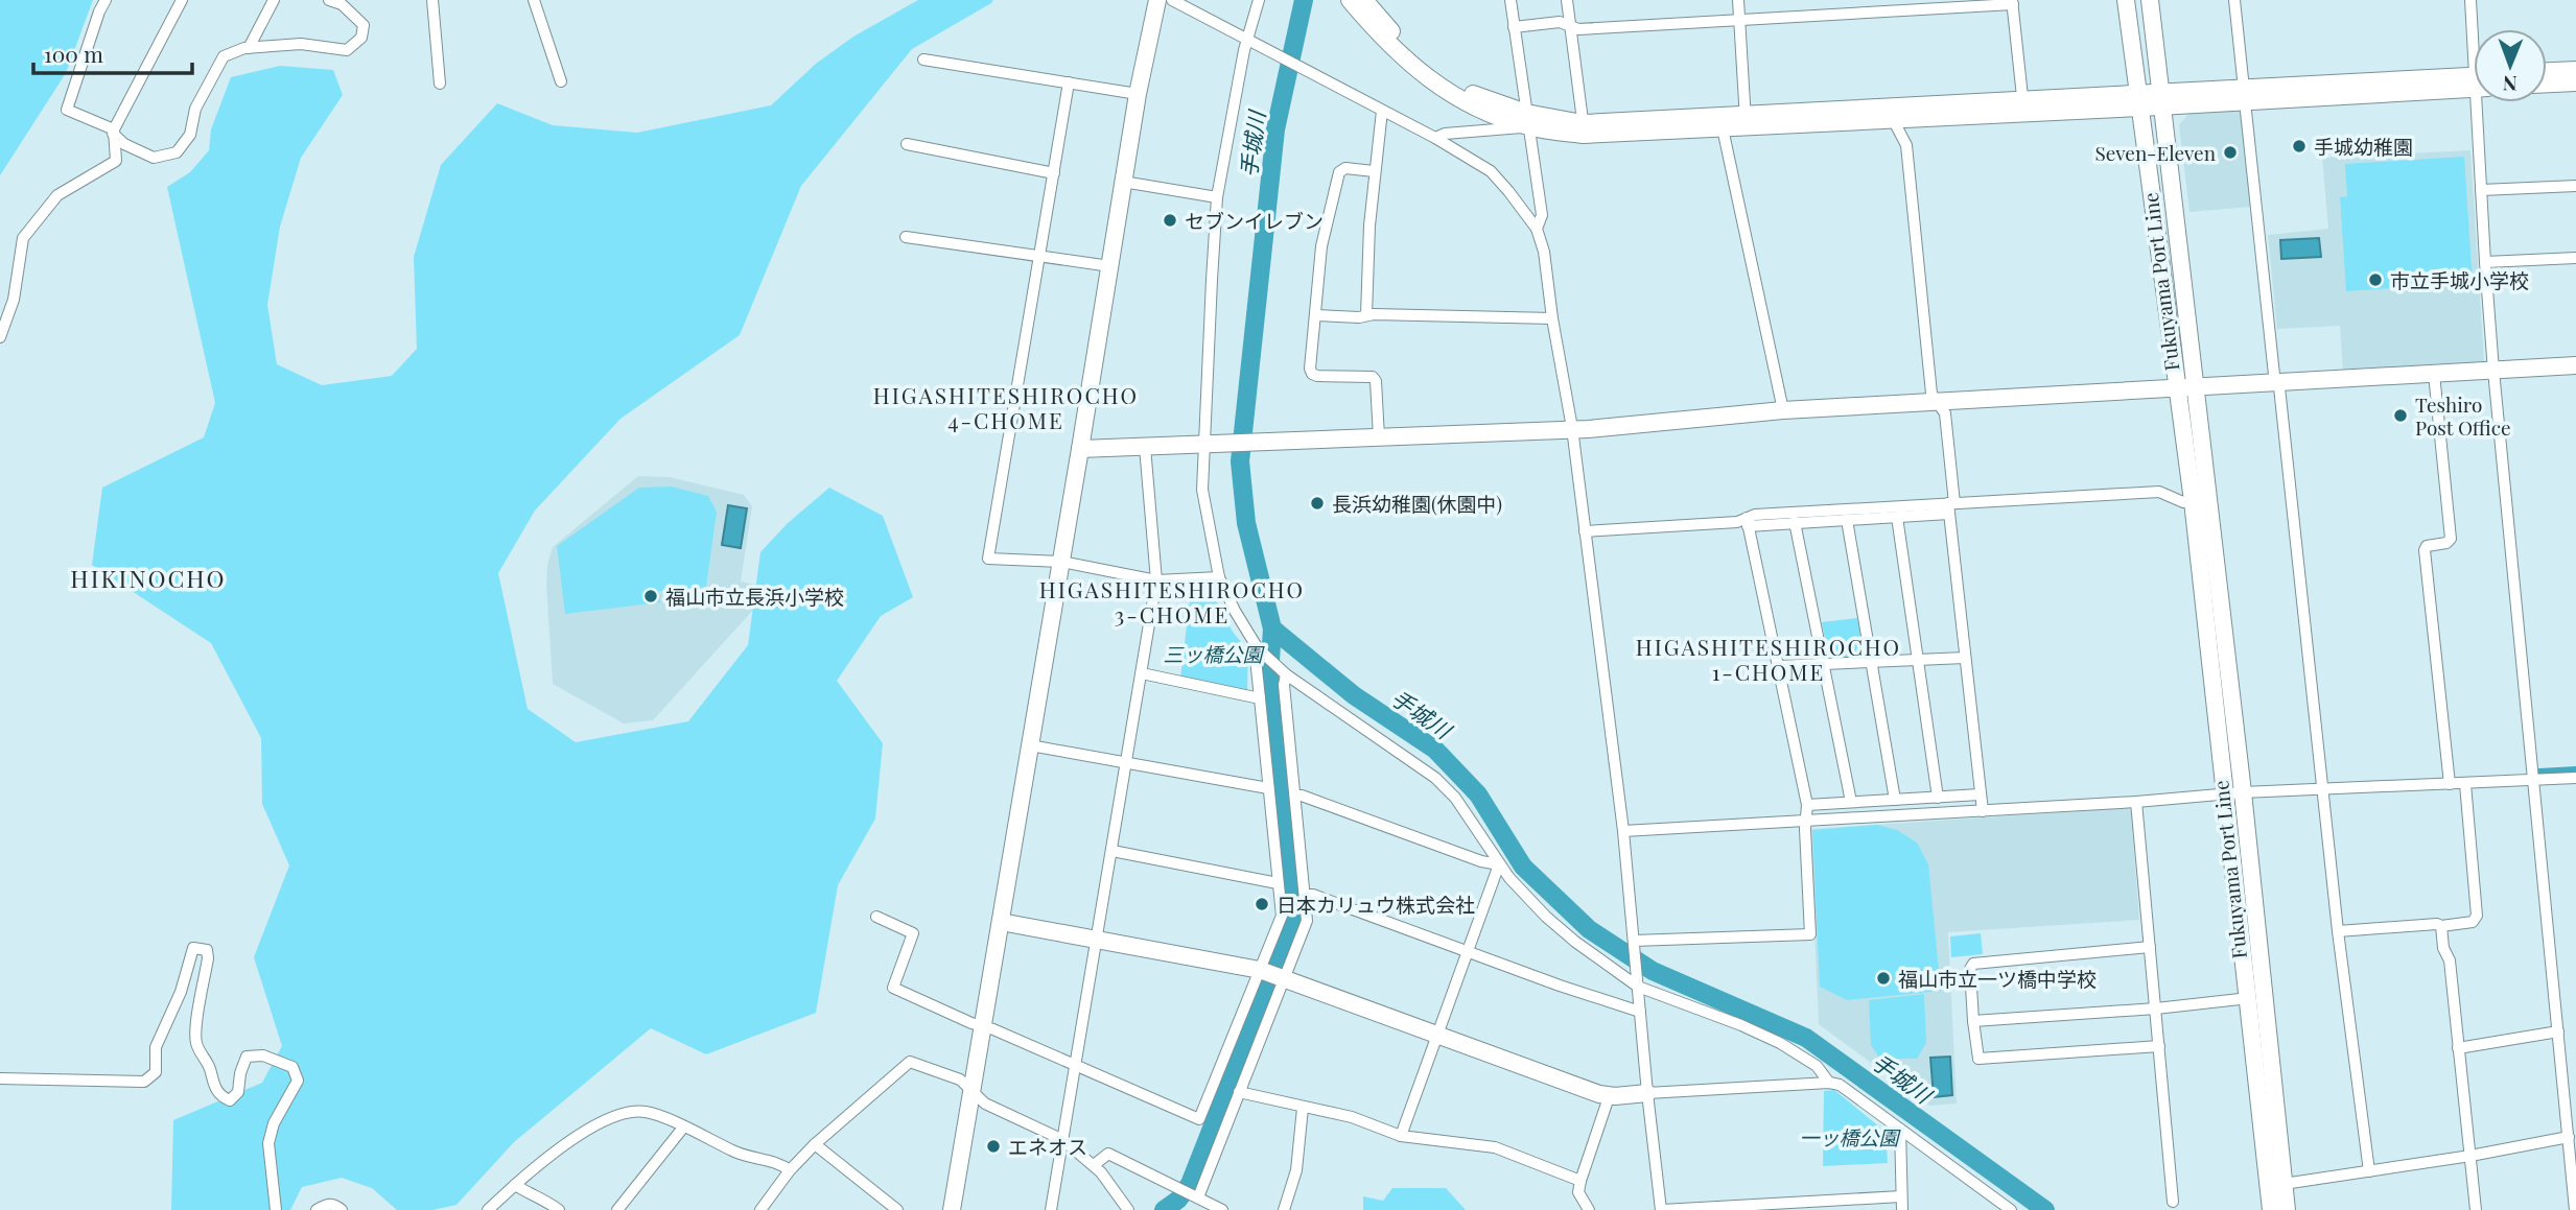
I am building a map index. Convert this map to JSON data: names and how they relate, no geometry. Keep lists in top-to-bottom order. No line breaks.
{"streets":{"street":["Fukuyama Port Line"]},"districts":["HIGASHITESHIROCHO 4-CHOME","HIKINOCHO","HIGASHITESHIROCHO 3-CHOME","HIGASHITESHIROCHO 1-CHOME"],"water":["手城川"],"parks":["三ッ橋公園","一ッ橋公園"],"places":["手城幼稚園","Seven-Eleven","セブンイレブン","市立手城小学校","Teshiro Post Office","長浜幼稚園(休園中)","福山市立長浜小学校","日本カリュウ株式会社","福山市立一ツ橋中学校","エネオス"],"scale_bar":"100 m","north":"bottom"}
